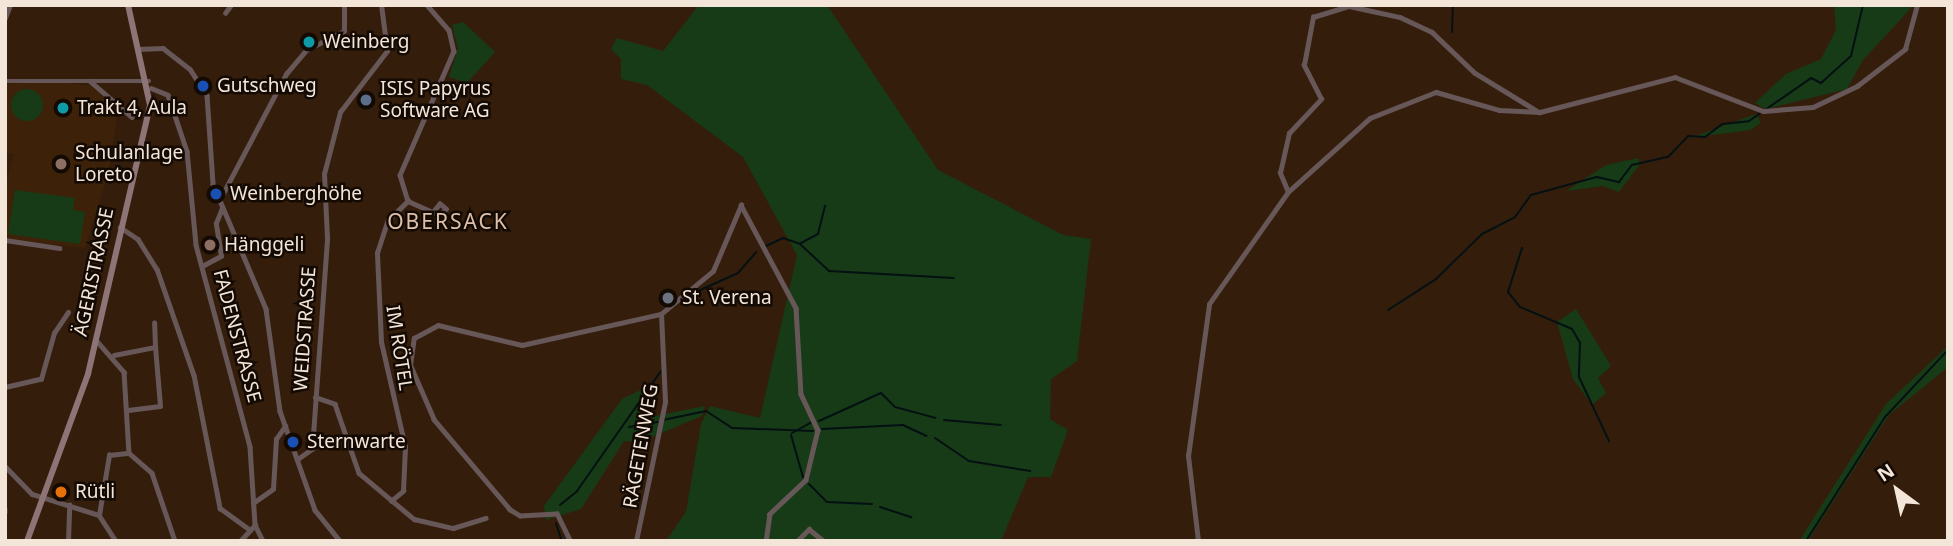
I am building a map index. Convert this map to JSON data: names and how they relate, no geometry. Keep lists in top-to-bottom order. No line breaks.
{"streets":{"main road":["ÄGERISTRASSE"],"street":["WEIDSTRASSE","FADENSTRASSE","IM RÖTEL","RÄGETENWEG"]},"crossings":[["ÄGERISTRASSE","FADENSTRASSE"]],"districts":["OBERSACK"],"places":["Weinberg","Gutschweg","ISIS Papyrus Software AG","Trakt 4, Aula","Schulanlage Loreto","Weinberghöhe","Hänggeli","St. Verena","Sternwarte","Rütli"],"north":"top left"}
